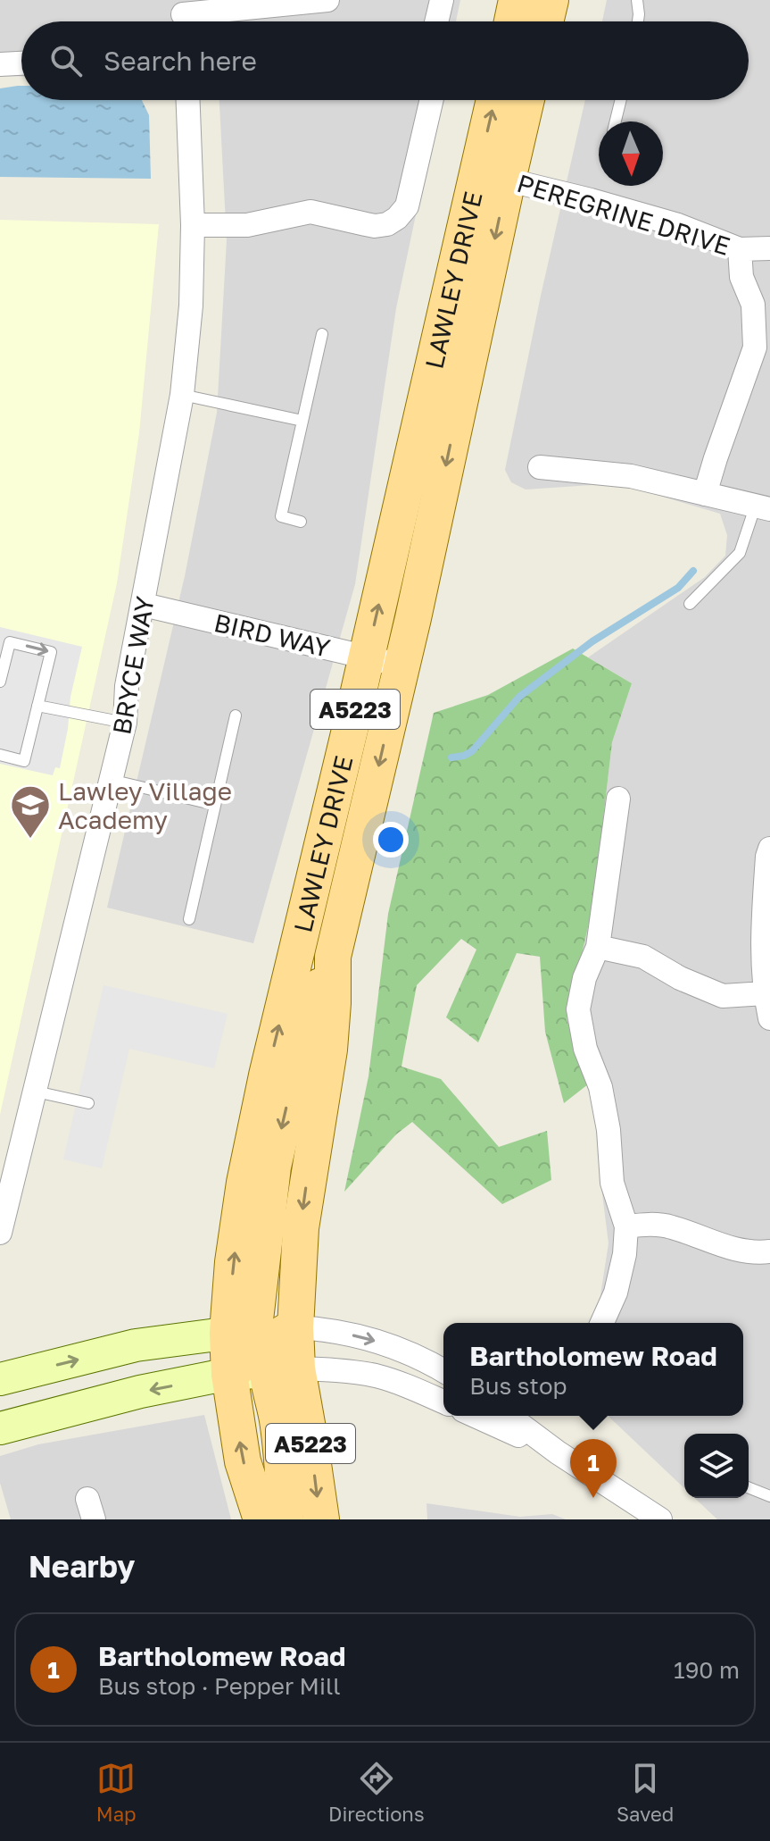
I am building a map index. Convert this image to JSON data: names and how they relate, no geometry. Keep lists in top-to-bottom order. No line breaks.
{"streets":{"main road":["LAWLEY DRIVE","A5223"],"street":["PEREGRINE DRIVE","BIRD WAY","BRYCE WAY"]},"crossings":[["PEREGRINE DRIVE","LAWLEY DRIVE"],["LAWLEY DRIVE","BIRD WAY"],["BIRD WAY","BRYCE WAY"]],"places":{"school or university":["Lawley Village Academy"]},"north":"bottom","page":{"search":"Search here","popup":["Bartholomew Road","Bus stop"],"pins":"1","heading":"Nearby","list":[{"mark":"1","name":"Bartholomew Road","note":"Bus stop · Pepper Mill","value":"190 m"}],"nav":["Map","Directions","Saved"]}}
